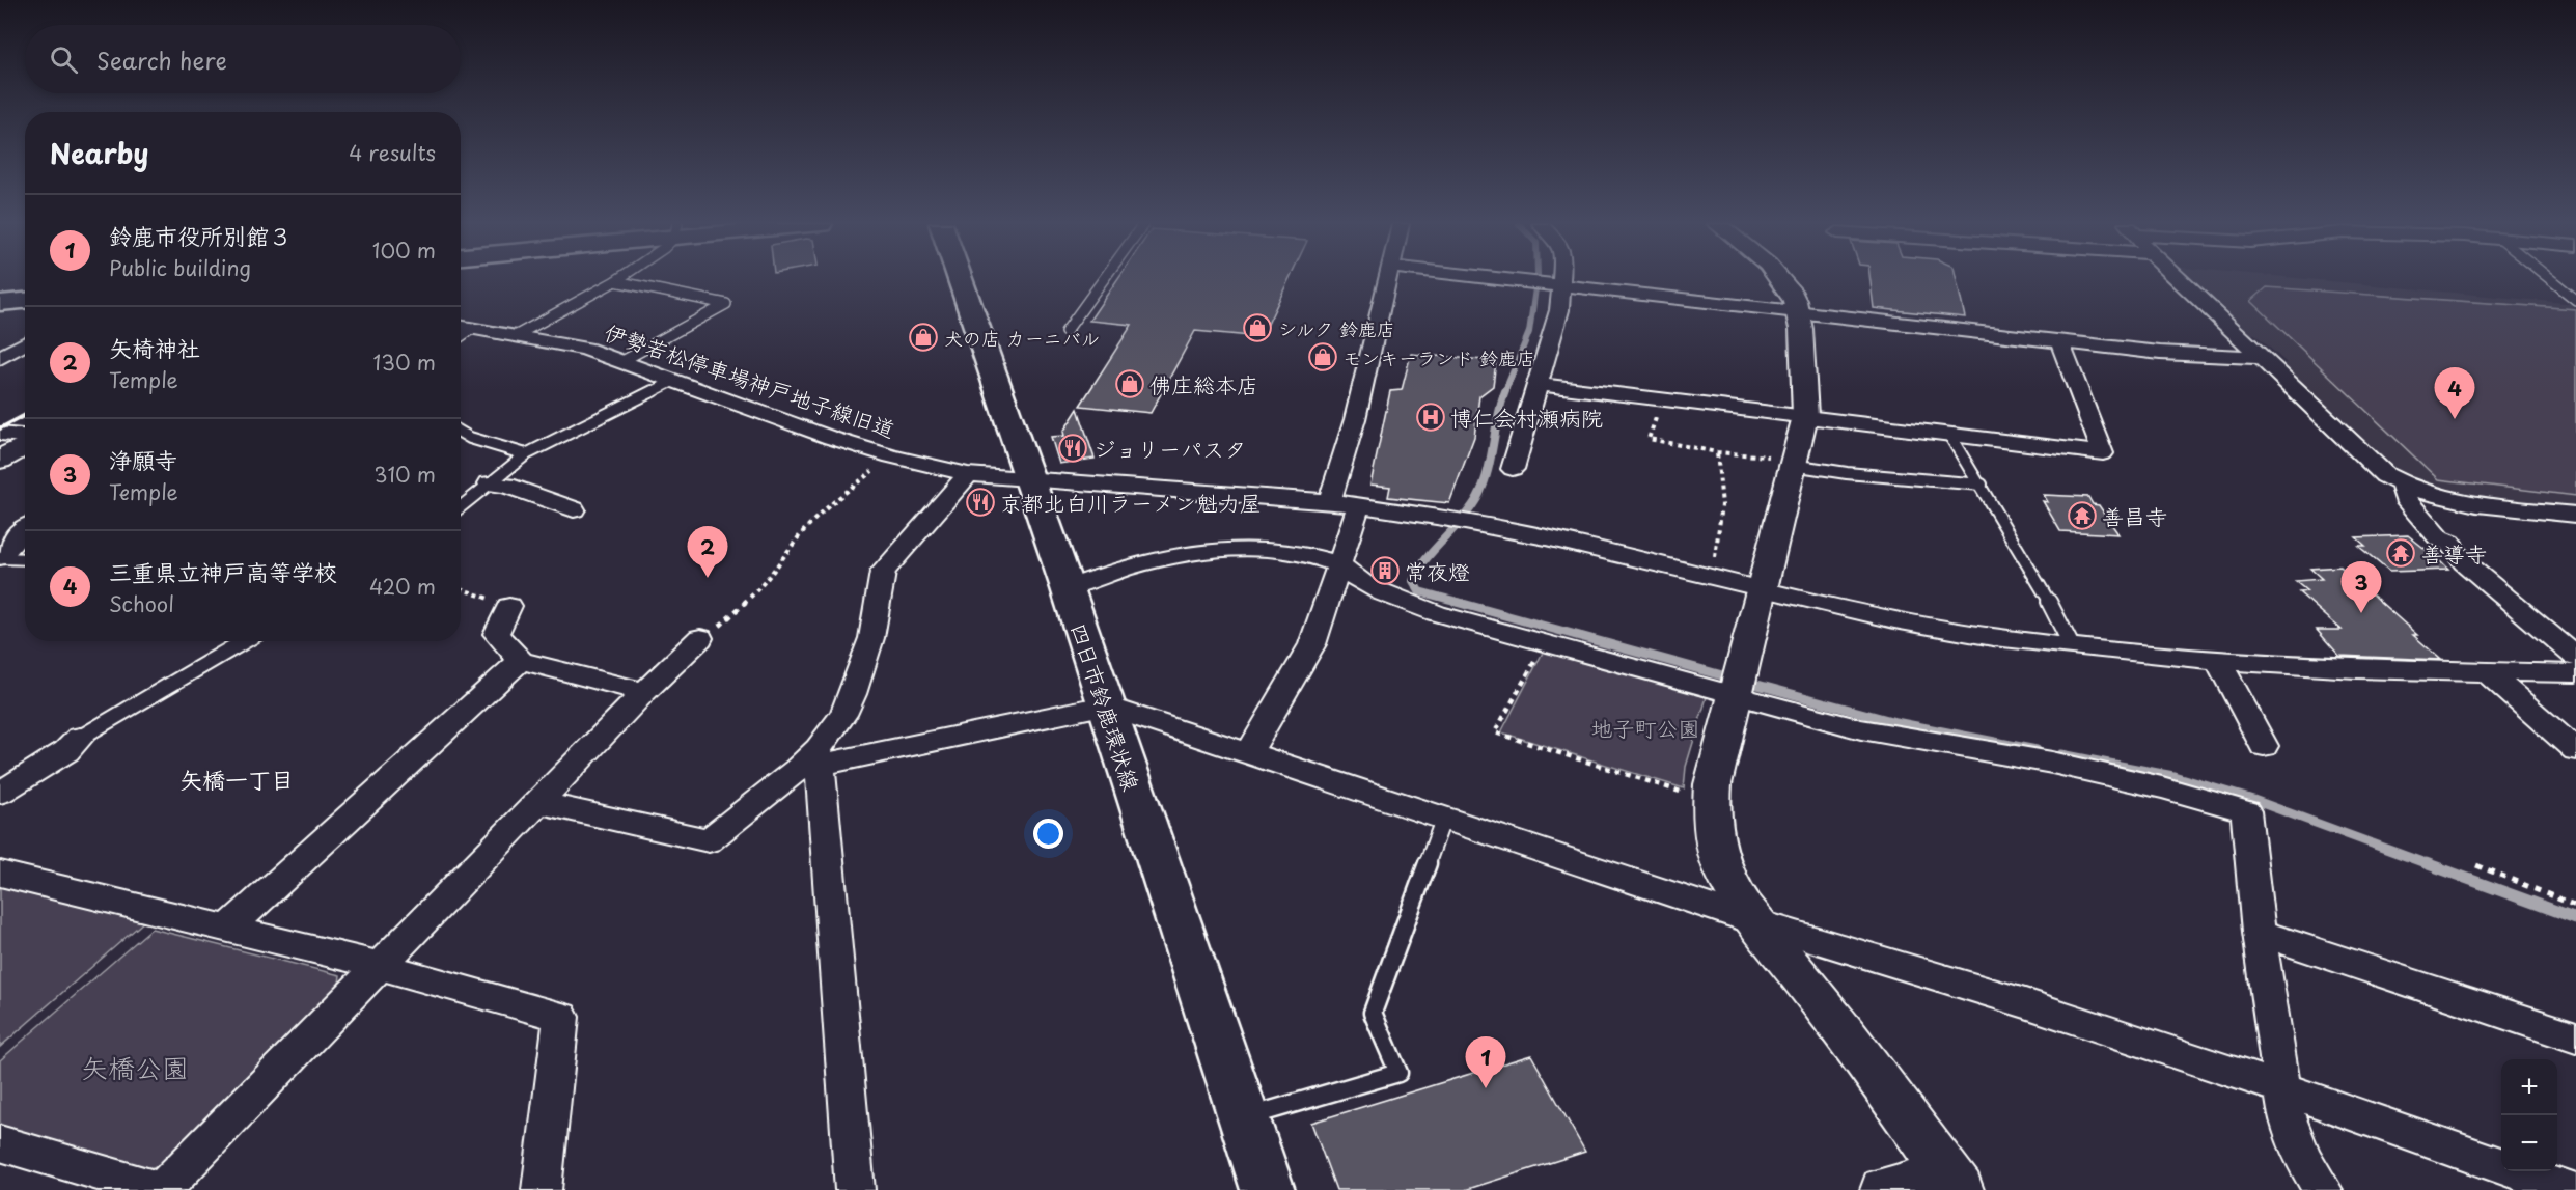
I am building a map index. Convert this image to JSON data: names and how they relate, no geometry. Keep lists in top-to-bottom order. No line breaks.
{"streets":{"main road":["四日市鈴鹿環状線"],"street":["伊勢若松停車場神戸地子線旧道"]},"crossings":[["伊勢若松停車場神戸地子線旧道","四日市鈴鹿環状線"]],"districts":["矢橋一丁目"],"parks":["地子町公園","矢橋公園"],"places":{"shop":["シルク 鈴鹿店","犬の店 カーニバル","モンキーランド 鈴鹿店","佛庄総本店"],"hospital":["博仁会村瀬病院"],"restaurant":["ジョリーパスタ","京都北白川ラーメン魁力屋"],"temple":["善昌寺","善導寺"],"building":["常夜燈"]},"page":{"search":"Search here","heading":["Nearby","4 results"],"list":[{"mark":"1","name":"鈴鹿市役所別館３","note":"Public building","value":"100 m"},{"mark":"2","name":"矢椅神社","note":"Temple","value":"130 m"},{"mark":"3","name":"浄願寺","note":"Temple","value":"310 m"},{"mark":"4","name":"三重県立神戸高等学校","note":"School","value":"420 m"}],"pins":["4","2","3","1"],"map_buttons":["+","−"]}}
